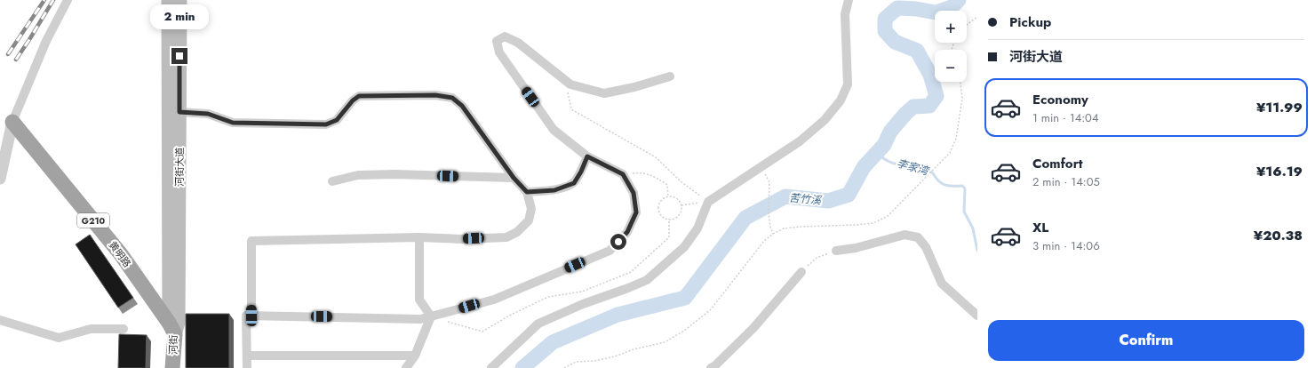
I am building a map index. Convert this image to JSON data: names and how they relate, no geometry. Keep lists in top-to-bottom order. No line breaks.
{"streets":{"highway":["G210","黄明路","河街"],"main road":["河街大道"]},"crossings":[["河街大道","黄明路"],["河街大道","河街"],["黄明路","河街"]],"water":["李家湾","苦竹溪"],"page":{"banner":["Pickup","河街大道"],"bubble":"2 min","map_buttons":["+","−"],"list":[{"name":"Economy","note":"1 min · 14:04","value":"¥11.99"},{"name":"Comfort","note":"2 min · 14:05","value":"¥16.19"},{"name":"XL","note":"3 min · 14:06","value":"¥20.38"}],"buttons":"Confirm"}}
